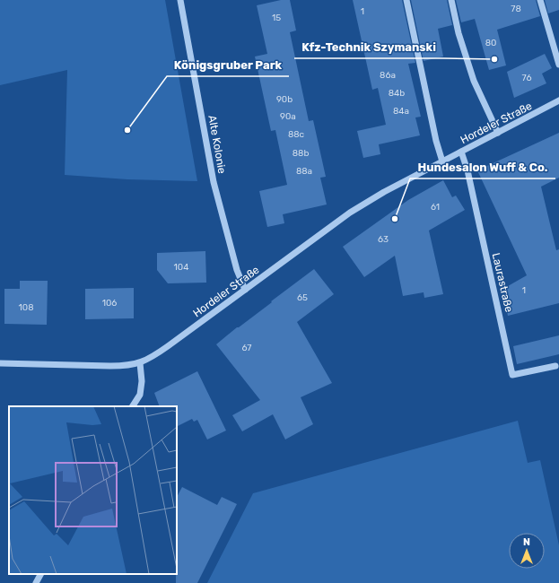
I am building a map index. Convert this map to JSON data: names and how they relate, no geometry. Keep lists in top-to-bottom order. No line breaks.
{"streets":{"street":["Hordeler Straße","Alte Kolonie","Laurastraße"]},"crossings":[["Hordeler Straße","Alte Kolonie"],["Hordeler Straße","Laurastraße"]],"places":["Kfz-Technik Szymanski","Königsgruber Park","Hundesalon Wuff & Co."],"house_numbers":["78","1","15","80","86a","76","84b","90b","84a","90a","88c","88b","88a","61","63","104","1","65","106","108","67"],"north":"top"}
